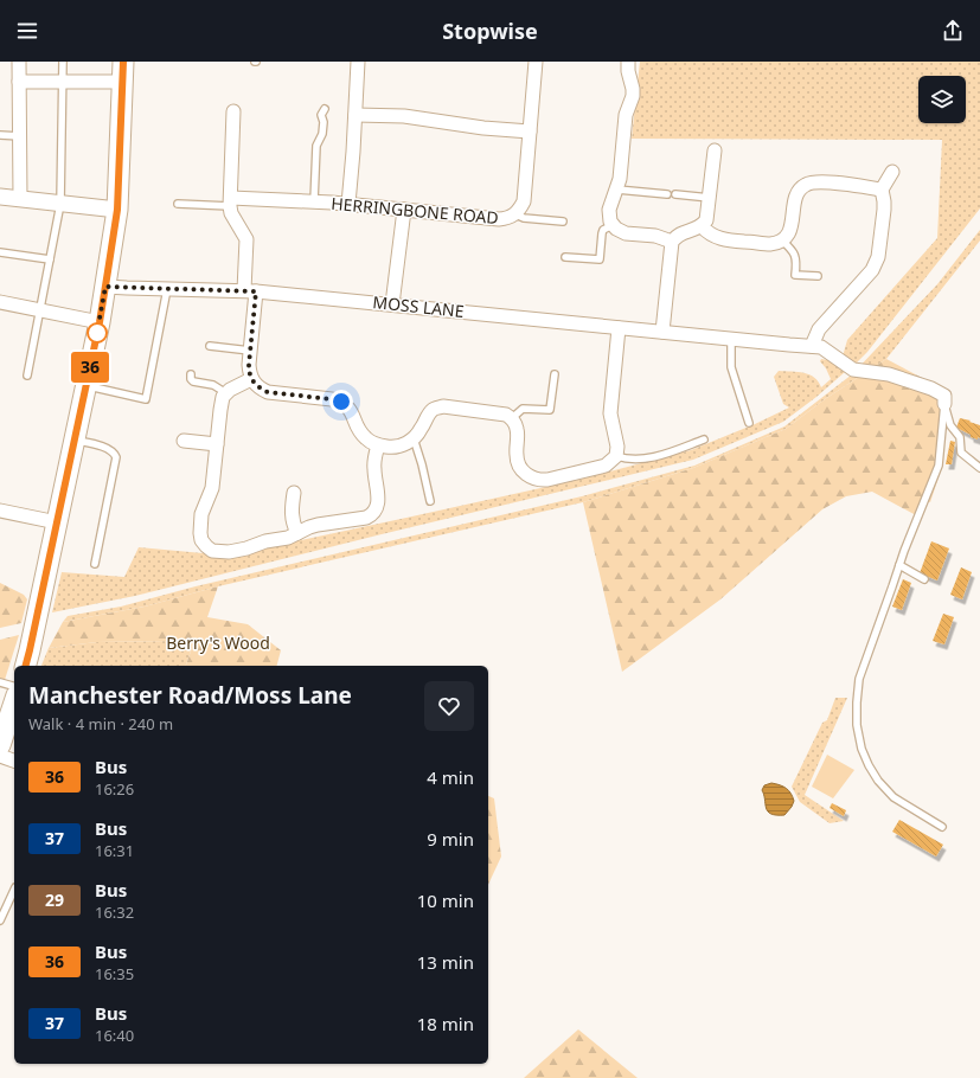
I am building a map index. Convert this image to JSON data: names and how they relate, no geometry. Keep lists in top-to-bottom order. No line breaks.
{"streets":{"street":["HERRINGBONE ROAD","MOSS LANE"]},"parks":["Berry's Wood"],"lines":["bus line 36"],"page":{"header":"Stopwise","on_map":"36","heading":["Manchester Road/Moss Lane","Walk · 4 min · 240 m"],"list":[{"mark":"36","name":"Bus","note":"16:26","value":"4 min"},{"mark":"37","name":"Bus","note":"16:31","value":"9 min"},{"mark":"29","name":"Bus","note":"16:32","value":"10 min"},{"mark":"36","name":"Bus","note":"16:35","value":"13 min"},{"mark":"37","name":"Bus","note":"16:40","value":"18 min"}]}}
